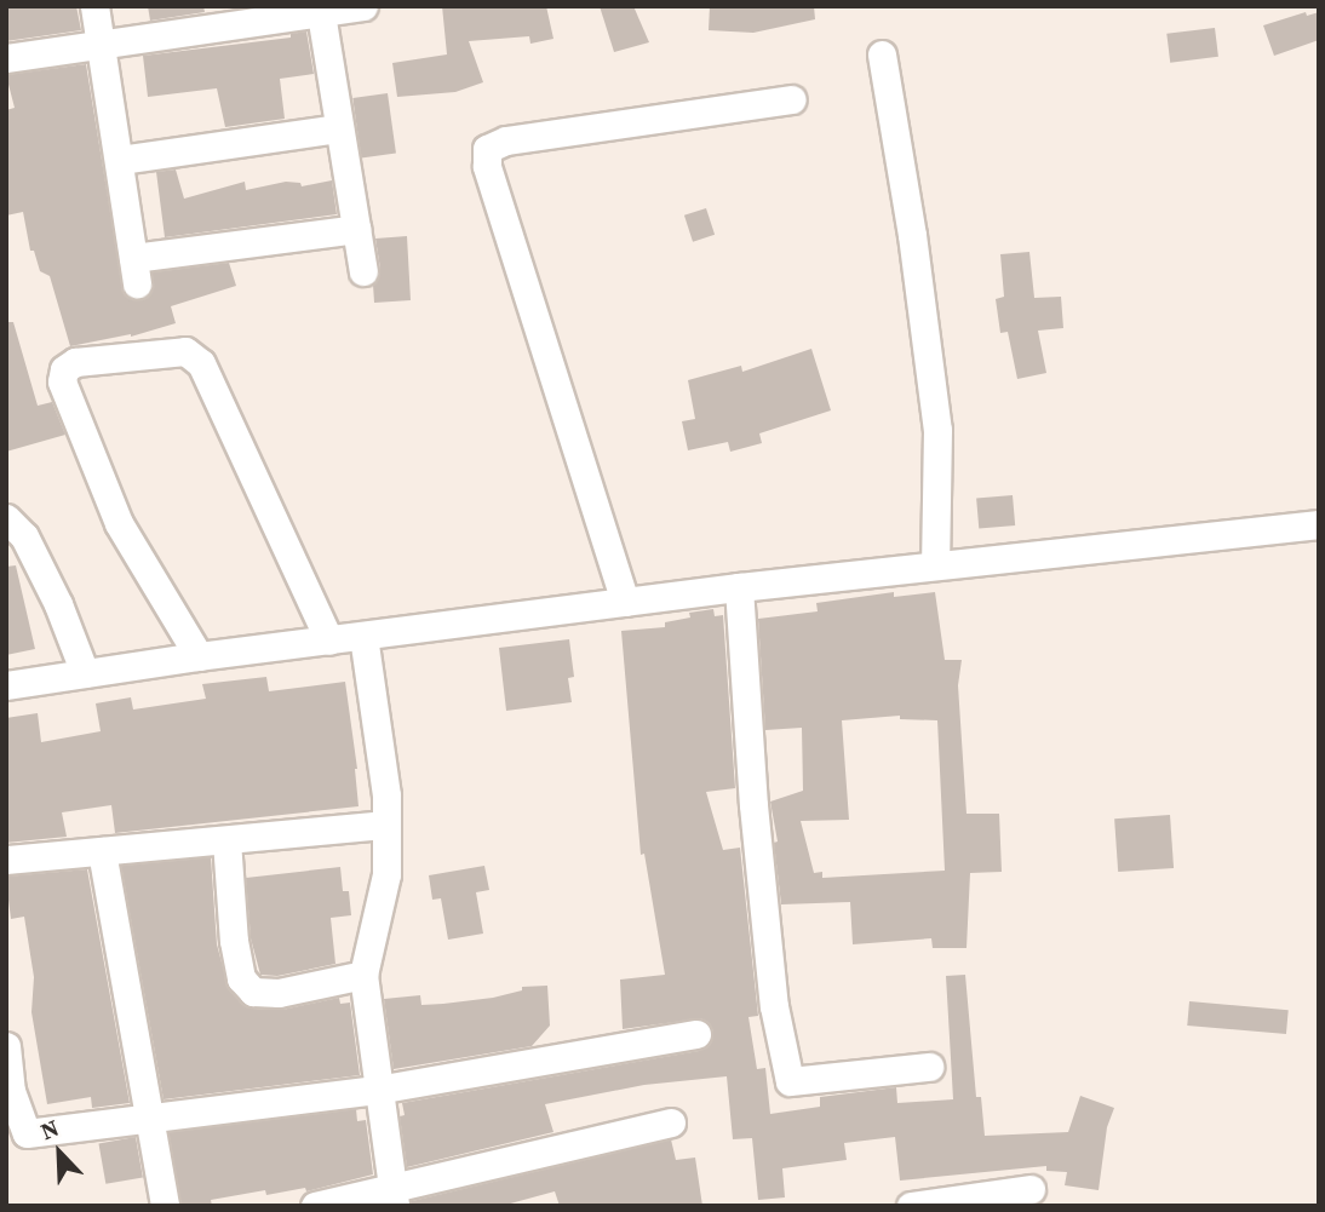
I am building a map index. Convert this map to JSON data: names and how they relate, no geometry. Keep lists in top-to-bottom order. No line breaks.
{"north":"top left"}
